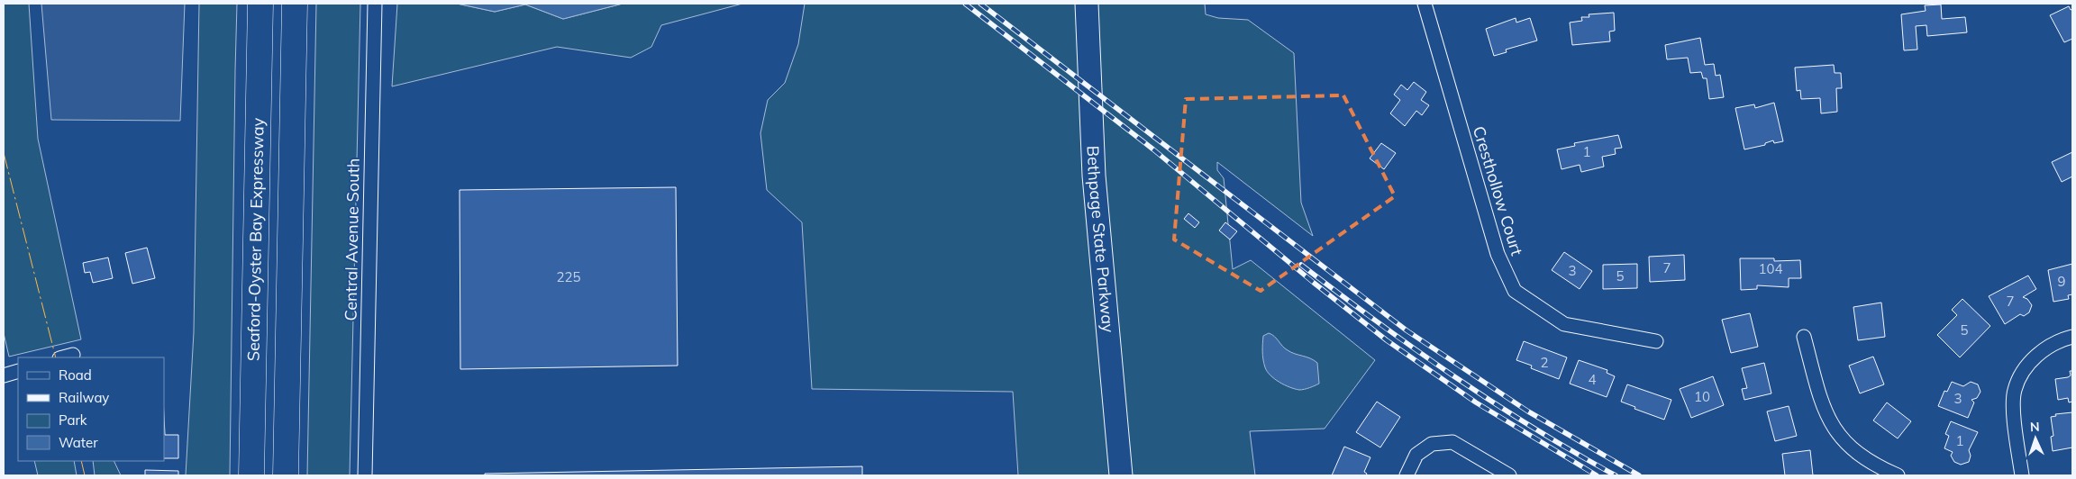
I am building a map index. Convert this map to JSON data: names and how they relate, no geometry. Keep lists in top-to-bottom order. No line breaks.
{"streets":{"highway":["Seaford-Oyster Bay Expressway","Bethpage State Parkway"],"street":["Cresthollow Court","Central Avenue South"]},"house_numbers":["1","7","104","3","5","225","9","7","5","2","4","10","3","1"],"legend":["Road","Railway","Park","Water"],"north":"top"}
